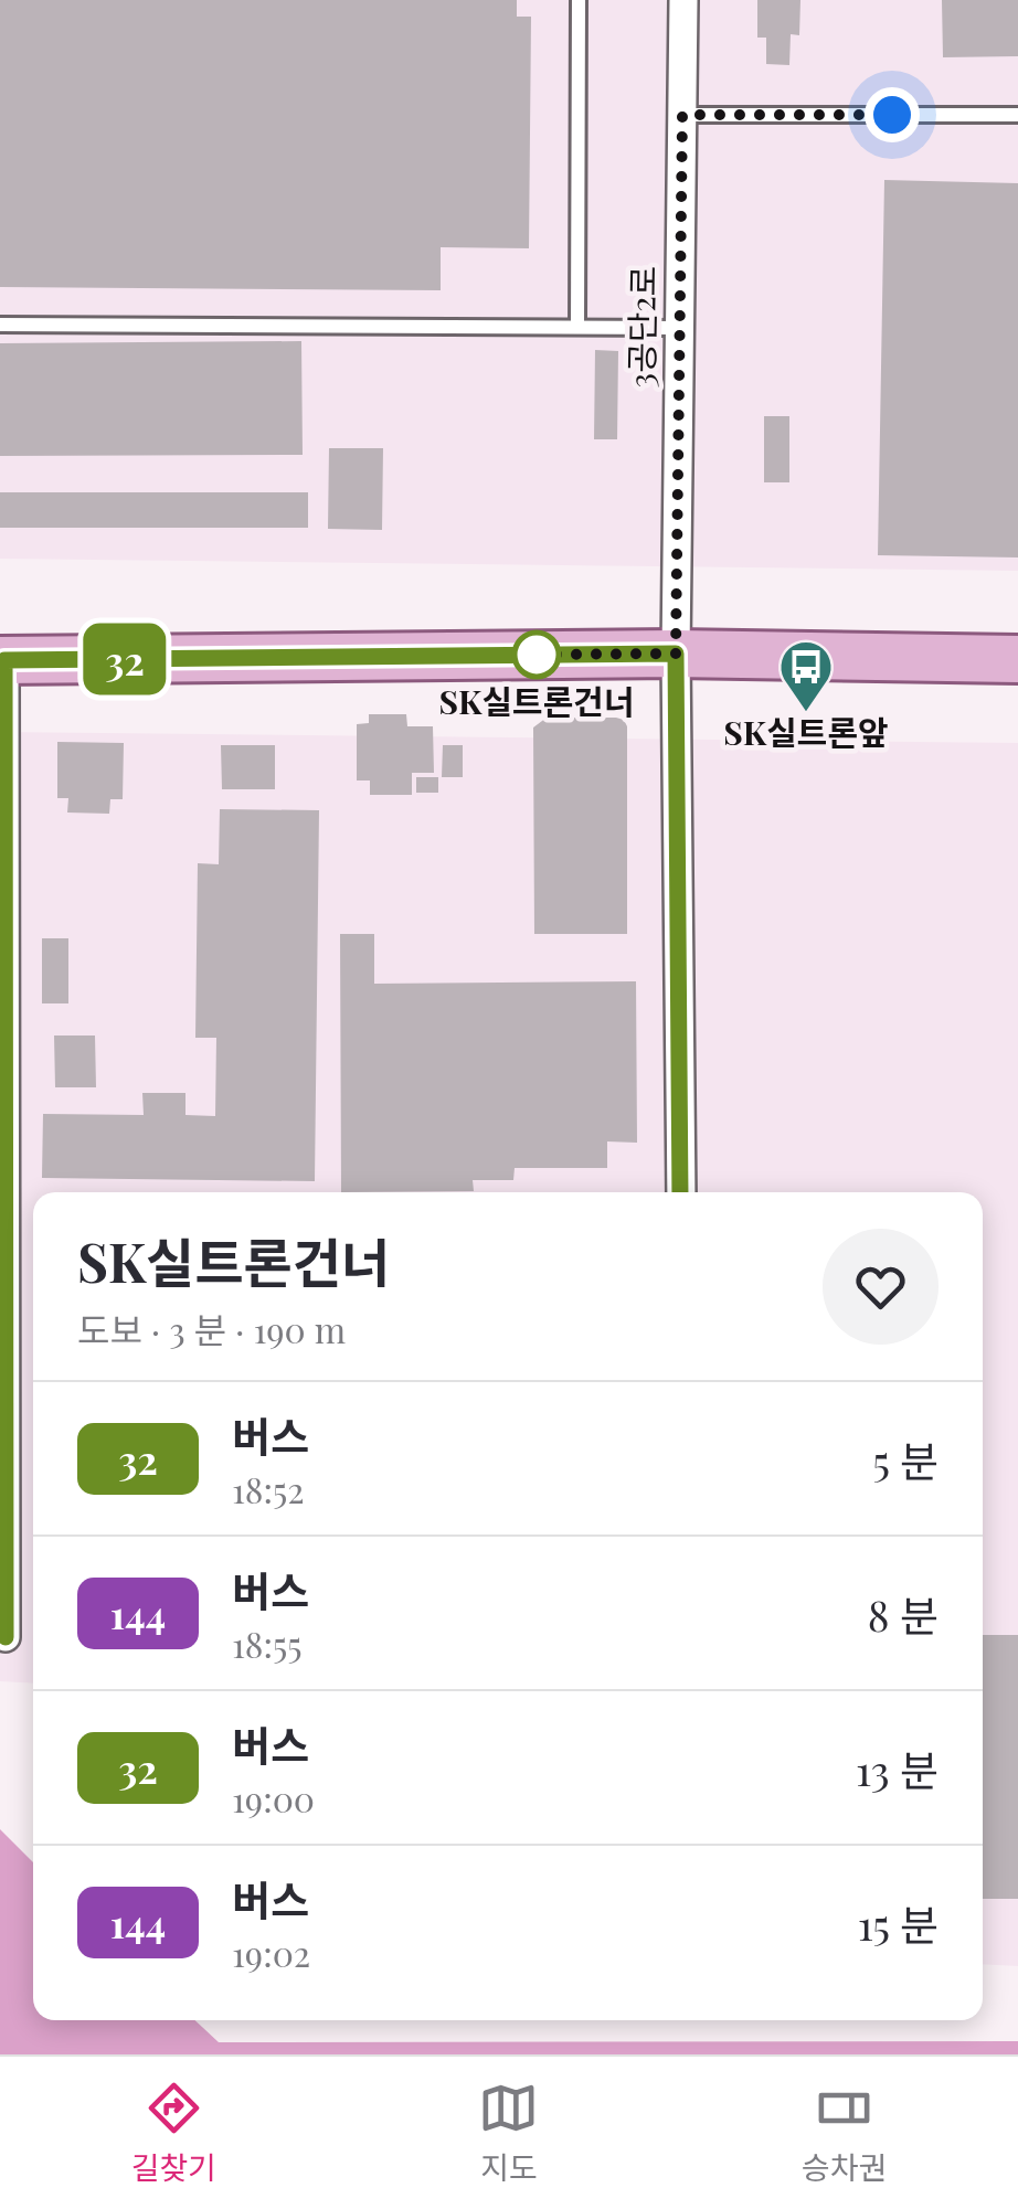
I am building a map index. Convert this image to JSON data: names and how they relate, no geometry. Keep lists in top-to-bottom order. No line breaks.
{"streets":{"street":["3공단2로"]},"places":{"other":["SK실트론건너"],"bus stop":["SK실트론앞"]},"lines":["bus line 32"],"page":{"on_map":"32","heading":["SK실트론건너","도보 · 3 분 · 190 m"],"list":[{"mark":"32","name":"버스","note":"18:52","value":"5 분"},{"mark":"144","name":"버스","note":"18:55","value":"8 분"},{"mark":"32","name":"버스","note":"19:00","value":"13 분"},{"mark":"144","name":"버스","note":"19:02","value":"15 분"}],"tabs":["길찾기","지도","승차권"]}}
